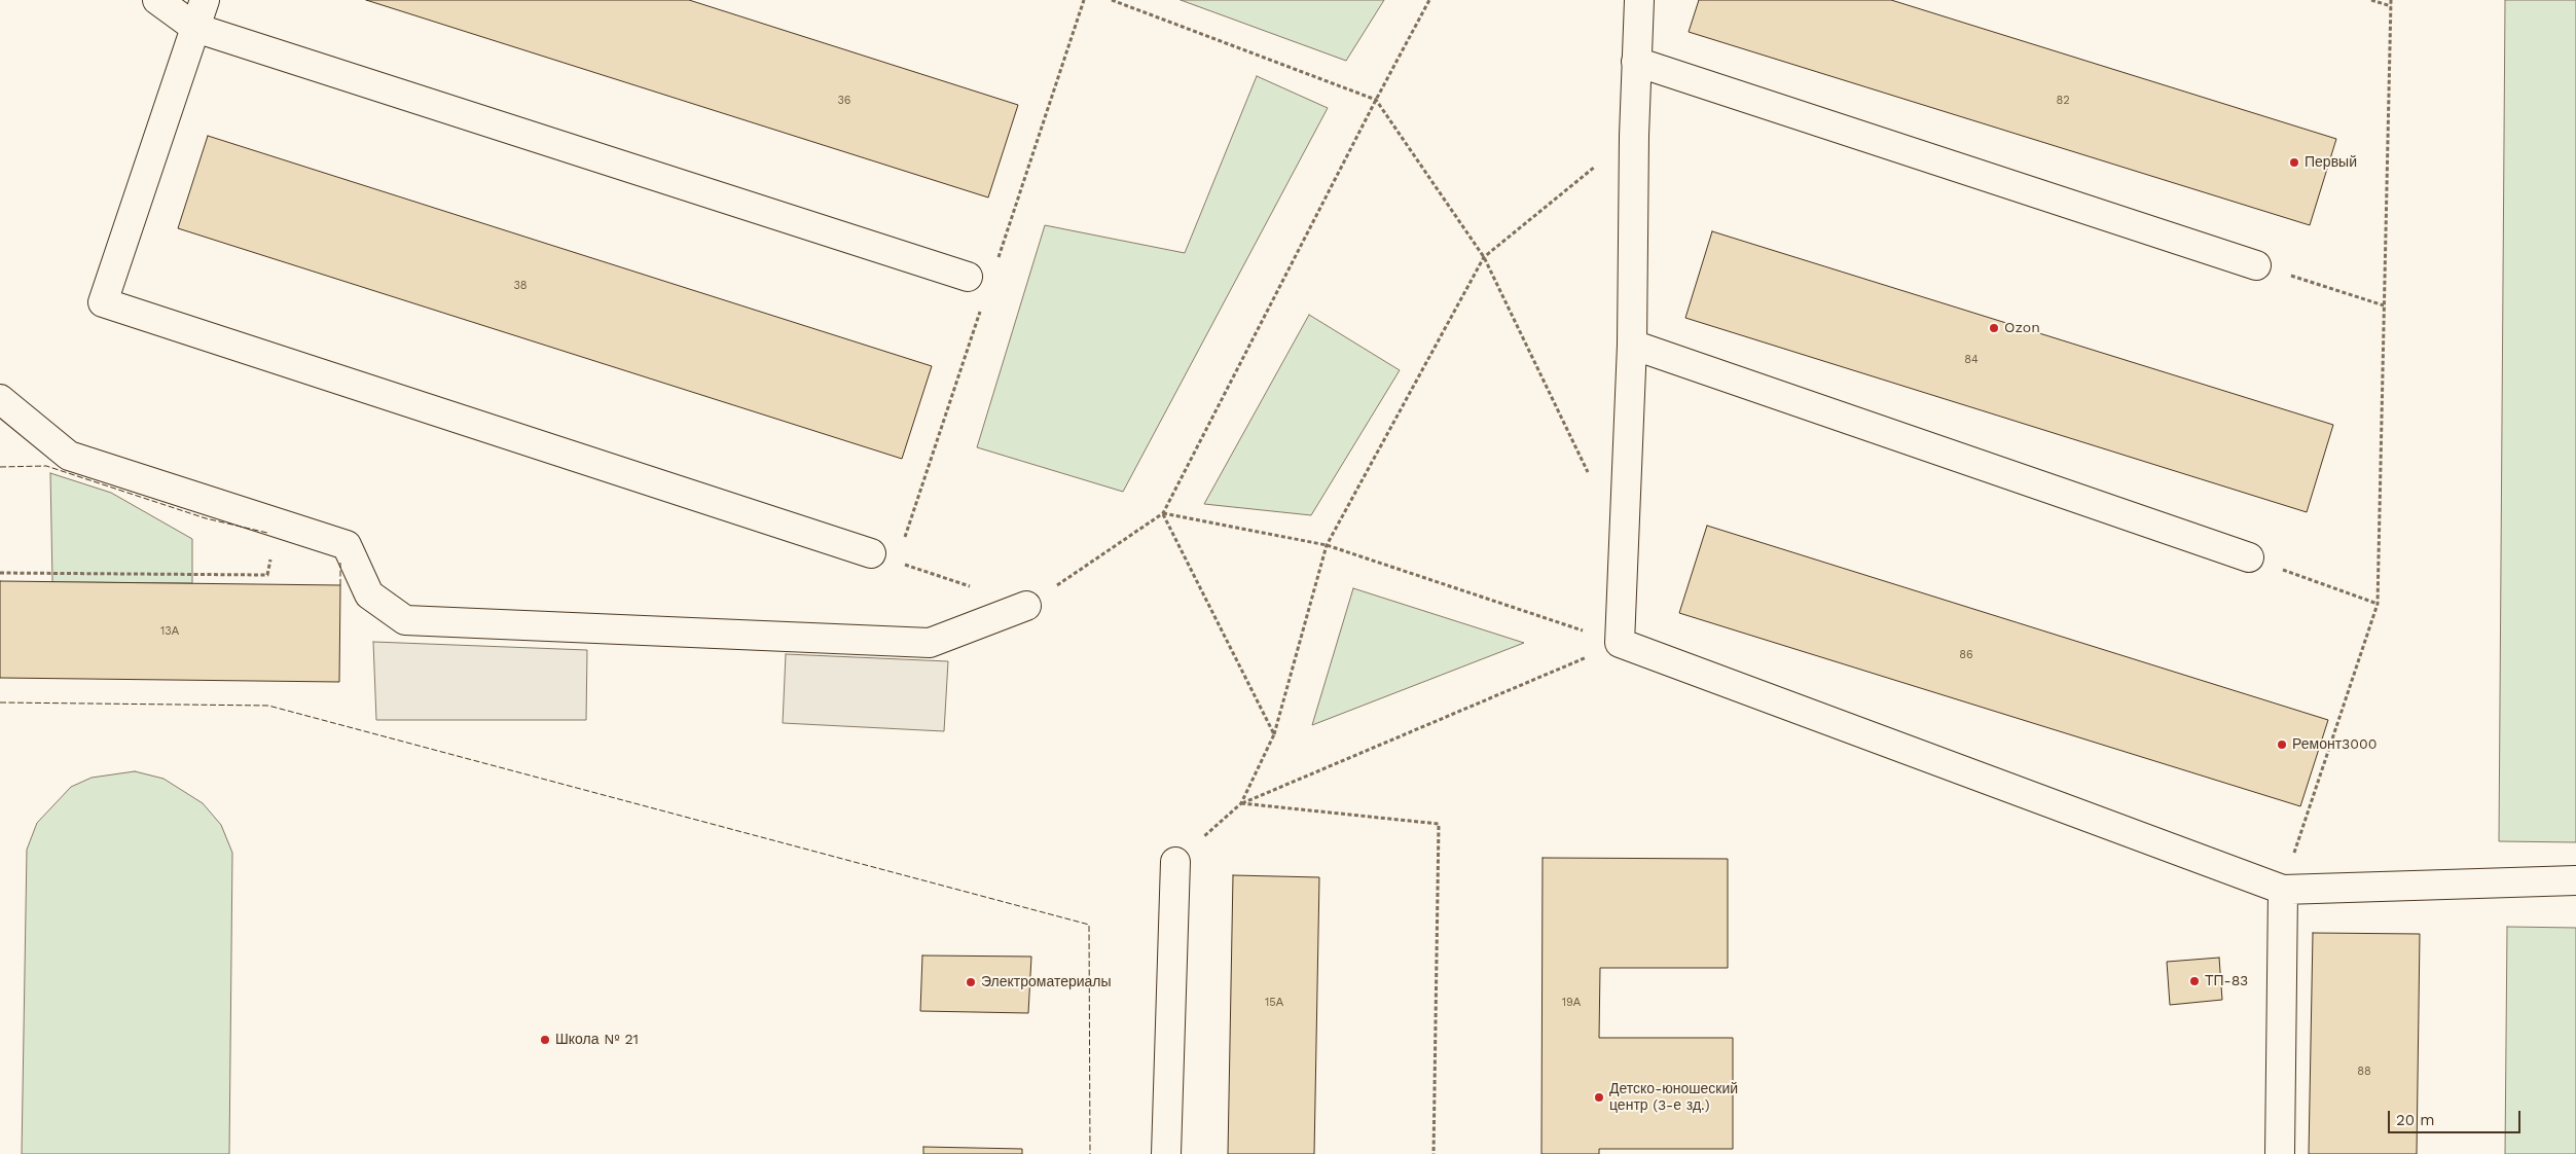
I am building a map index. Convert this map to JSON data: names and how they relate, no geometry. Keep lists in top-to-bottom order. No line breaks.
{"places":["Первый","Ozon","Ремонт3000","ТП-83","Электроматериалы","Школа № 21","Детско-юношеский центр (3-е зд.)"],"house_numbers":["36","82","38","84","13А","86","15А","19А","88"],"scale_bar":"20 m"}
